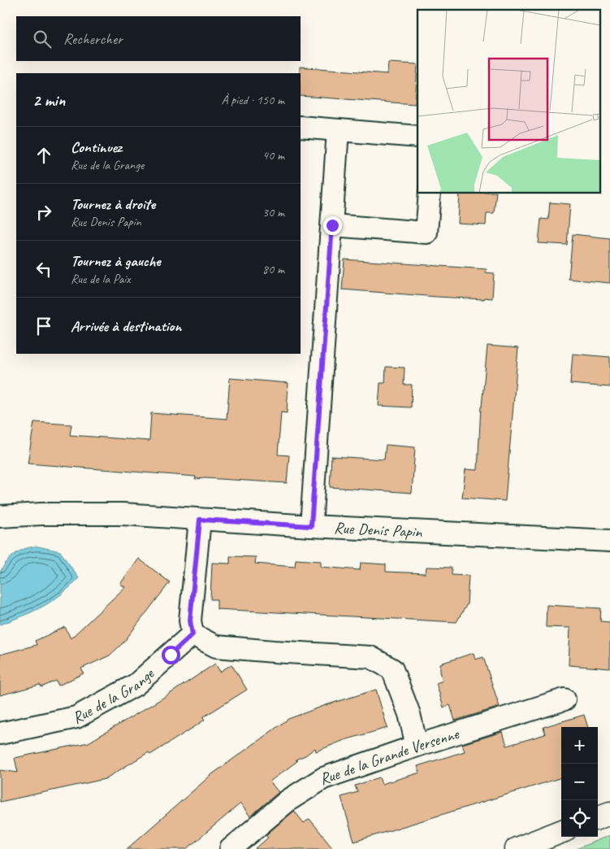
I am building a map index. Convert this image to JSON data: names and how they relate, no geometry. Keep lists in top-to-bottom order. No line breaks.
{"streets":{"street":["Rue Denis Papin","Rue de la Grange","Rue de la Grande Versenne"]},"page":{"search":"Rechercher","heading":["2 min","À pied · 150 m"],"list":[["Continuez","Rue de la Grange","40 m"],["Tournez à droite","Rue Denis Papin","30 m"],["Tournez à gauche","Rue de la Paix","80 m"],"Arrivée à destination"],"map_buttons":["+","−"]}}
